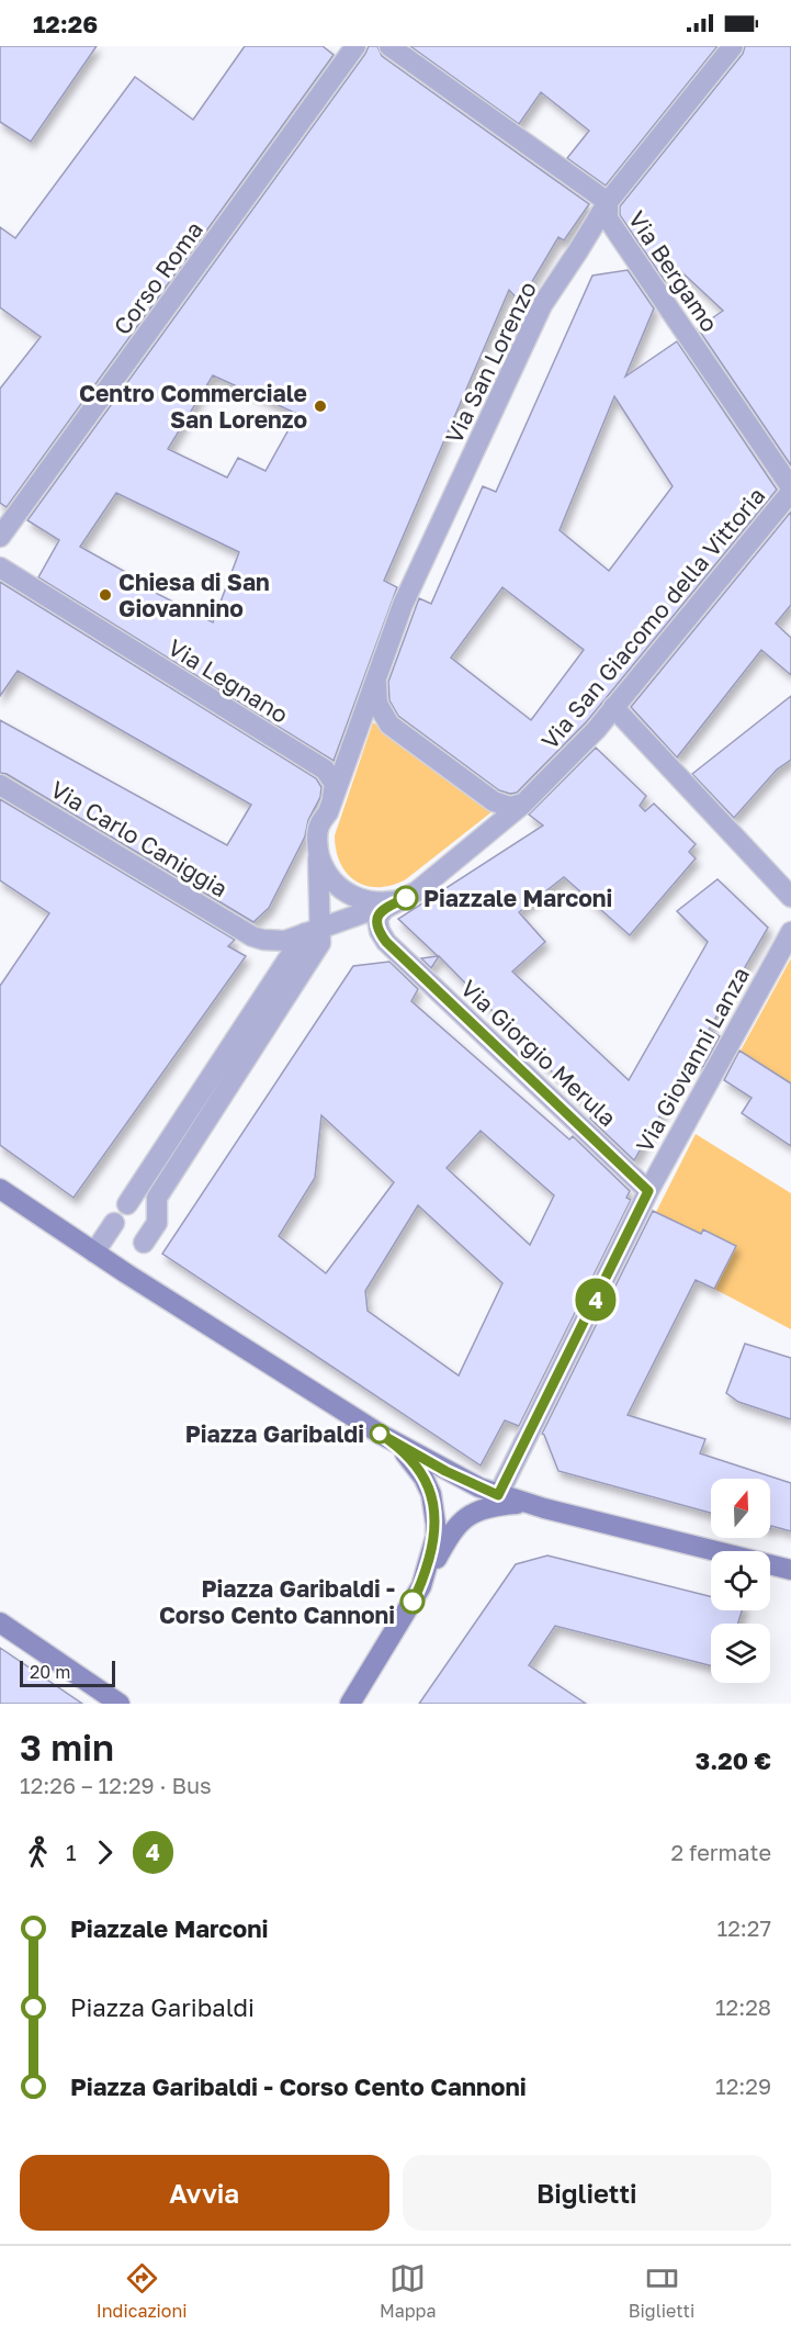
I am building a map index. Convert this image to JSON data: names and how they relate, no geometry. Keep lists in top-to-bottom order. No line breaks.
{"streets":{"street":["Via Bergamo","Corso Roma","Via San Lorenzo","Via San Giacomo della Vittoria","Via Legnano","Via Carlo Caniggia","Via Giorgio Merula","Via Giovanni Lanza"]},"crossings":[["Via Bergamo","Via San Lorenzo"],["Via Bergamo","Via San Giacomo della Vittoria"],["Via San Lorenzo","Via Legnano"],["Via Giorgio Merula","Via Giovanni Lanza"]],"places":["Centro Commerciale San Lorenzo","Chiesa di San Giovannino","Piazzale Marconi","Piazza Garibaldi","Piazza Garibaldi - Corso Cento Cannoni"],"lines":["bus line 4"],"scale_bar":"20 m","north":"top","page":{"status":"12:26","on_map":"4","scale":"20 m","heading":["3 min","12:26 – 12:29 · Bus","3.20 €"],"legs":["1","4","2 fermate"],"list":[{"name":"Piazzale Marconi","value":"12:27"},{"name":"Piazza Garibaldi","value":"12:28"},{"name":"Piazza Garibaldi - Corso Cento Cannoni","value":"12:29"}],"buttons":["Avvia","Biglietti"],"tabs":["Indicazioni","Mappa","Biglietti"]}}
